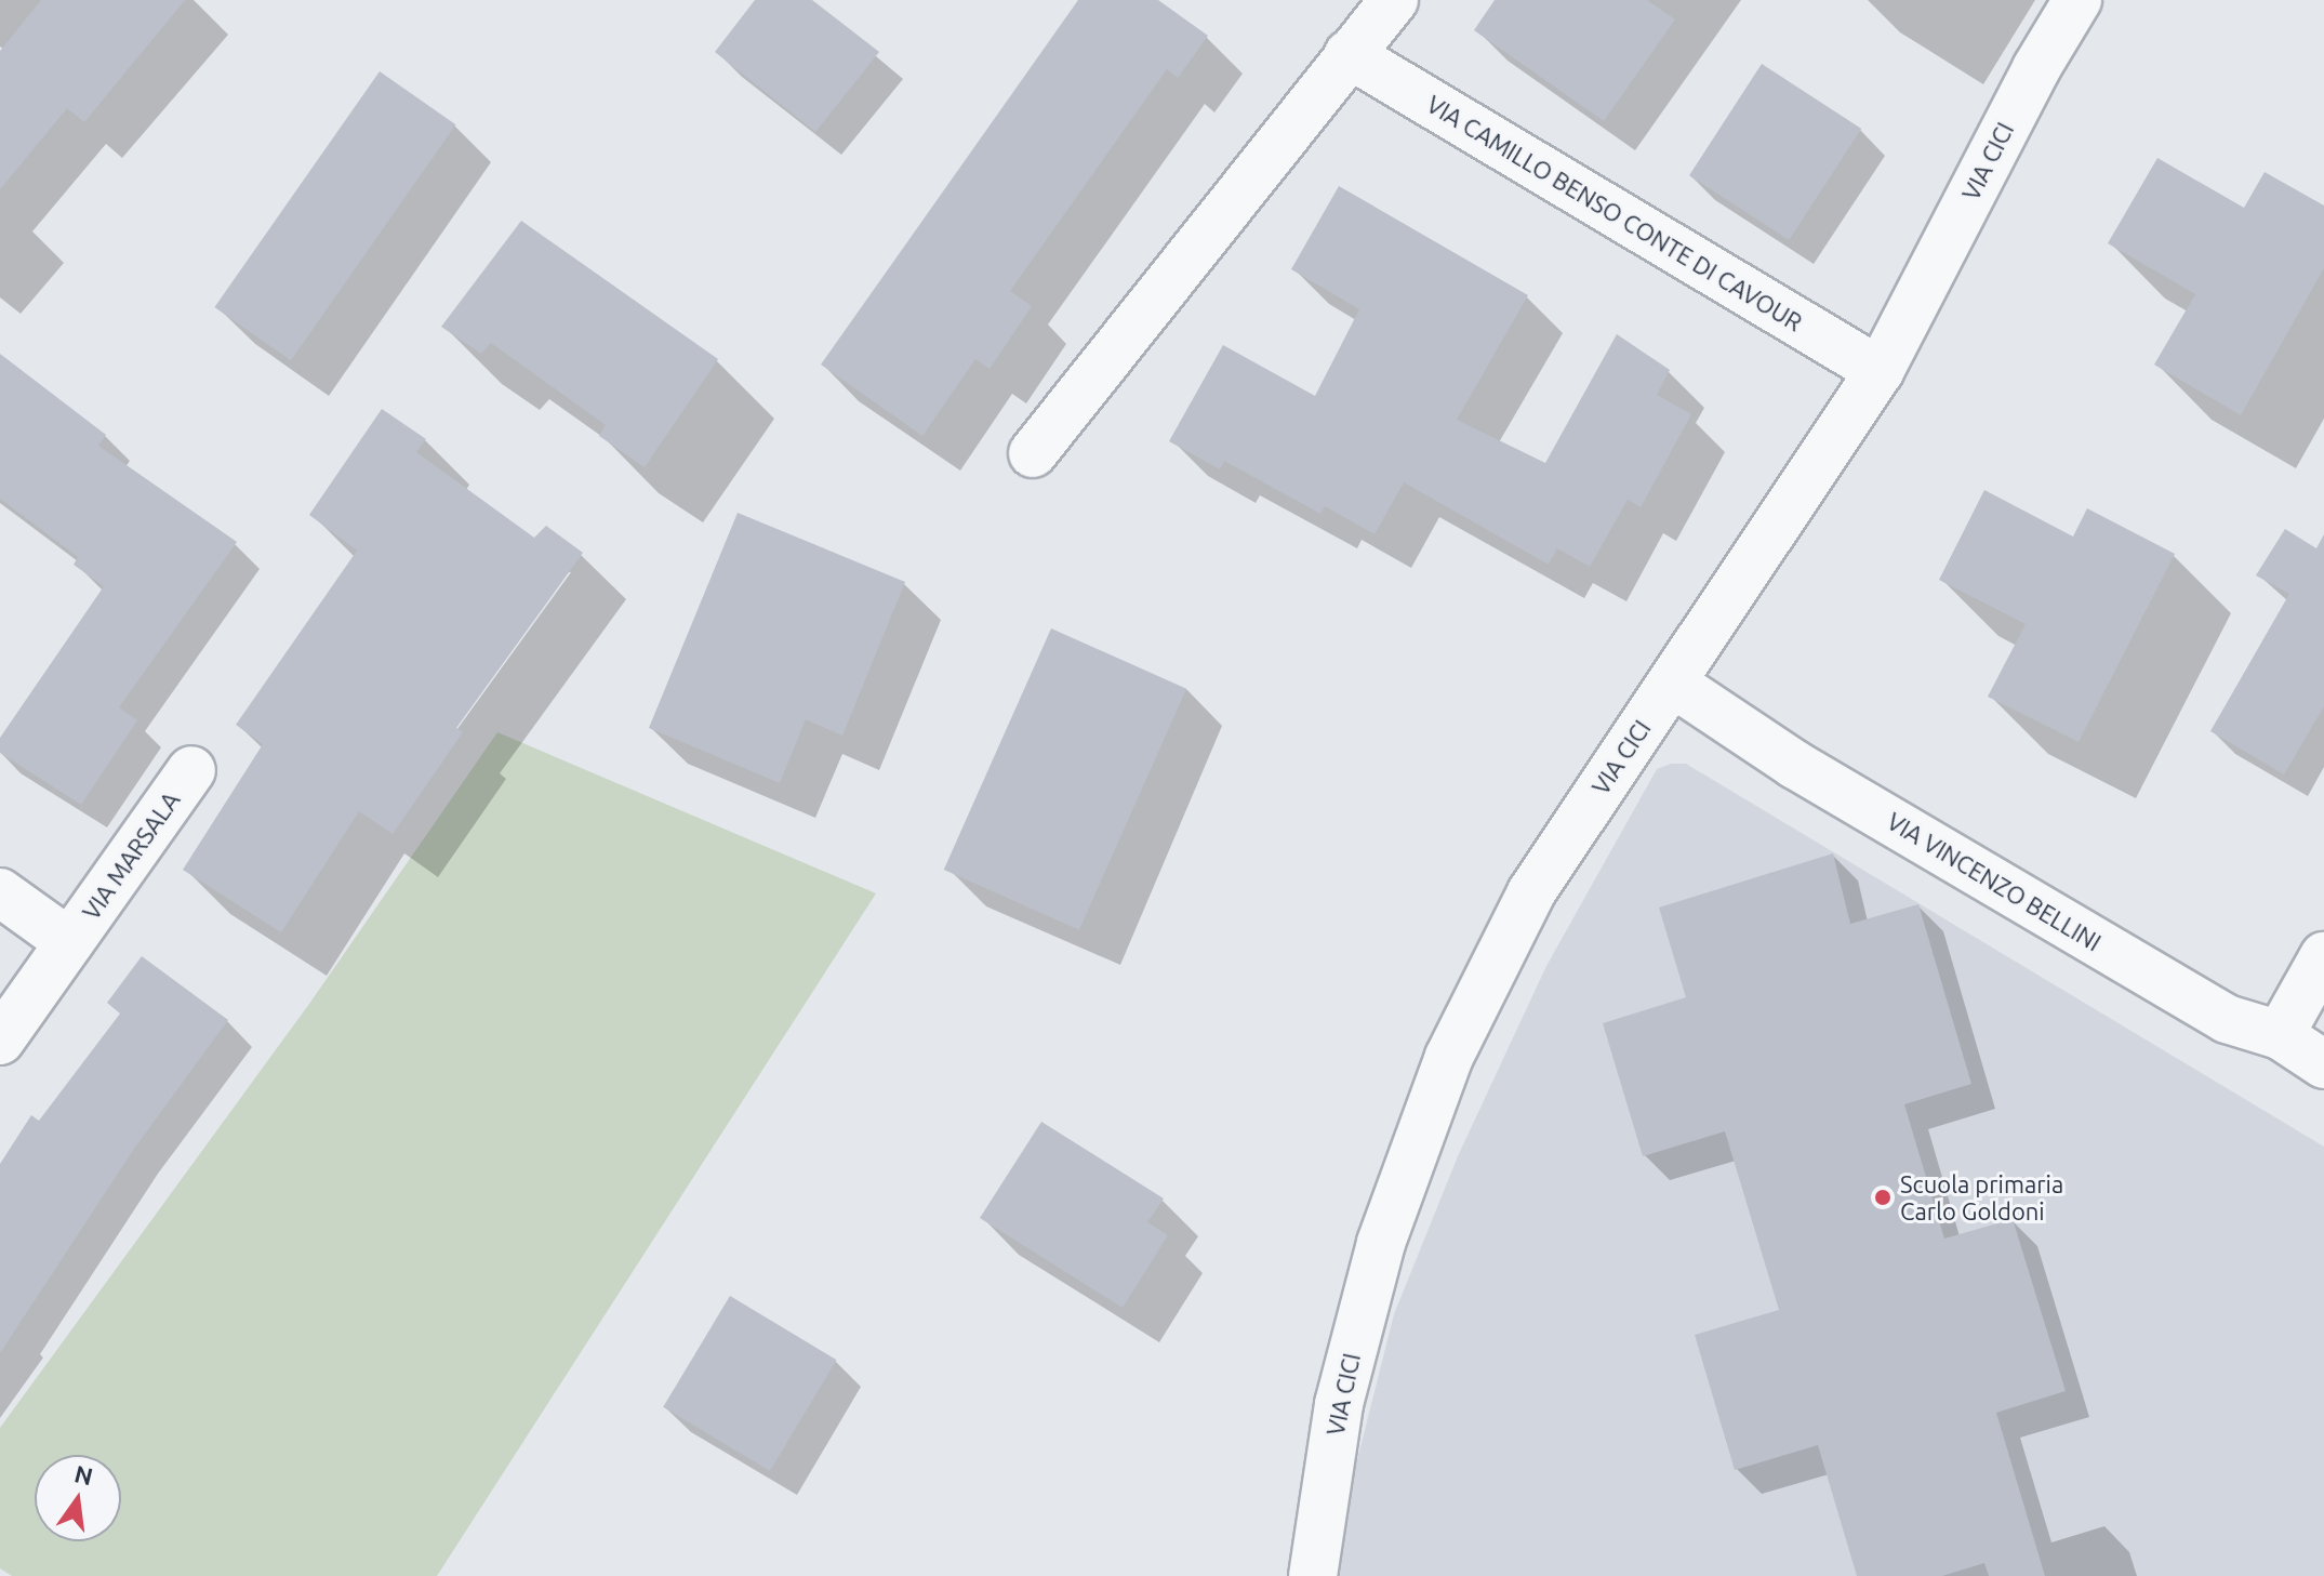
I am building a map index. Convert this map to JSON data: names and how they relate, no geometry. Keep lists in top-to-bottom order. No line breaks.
{"streets":{"street":["VIA CICI","VIA CAMILLO BENSO CONTE DI CAVOUR","VIA MARSALA","VIA VINCENZO BELLINI"]},"crossings":[["VIA CICI","VIA CAMILLO BENSO CONTE DI CAVOUR"],["VIA CICI","VIA VINCENZO BELLINI"]],"places":["Scuola primaria Carlo Goldoni"],"north":"top"}
